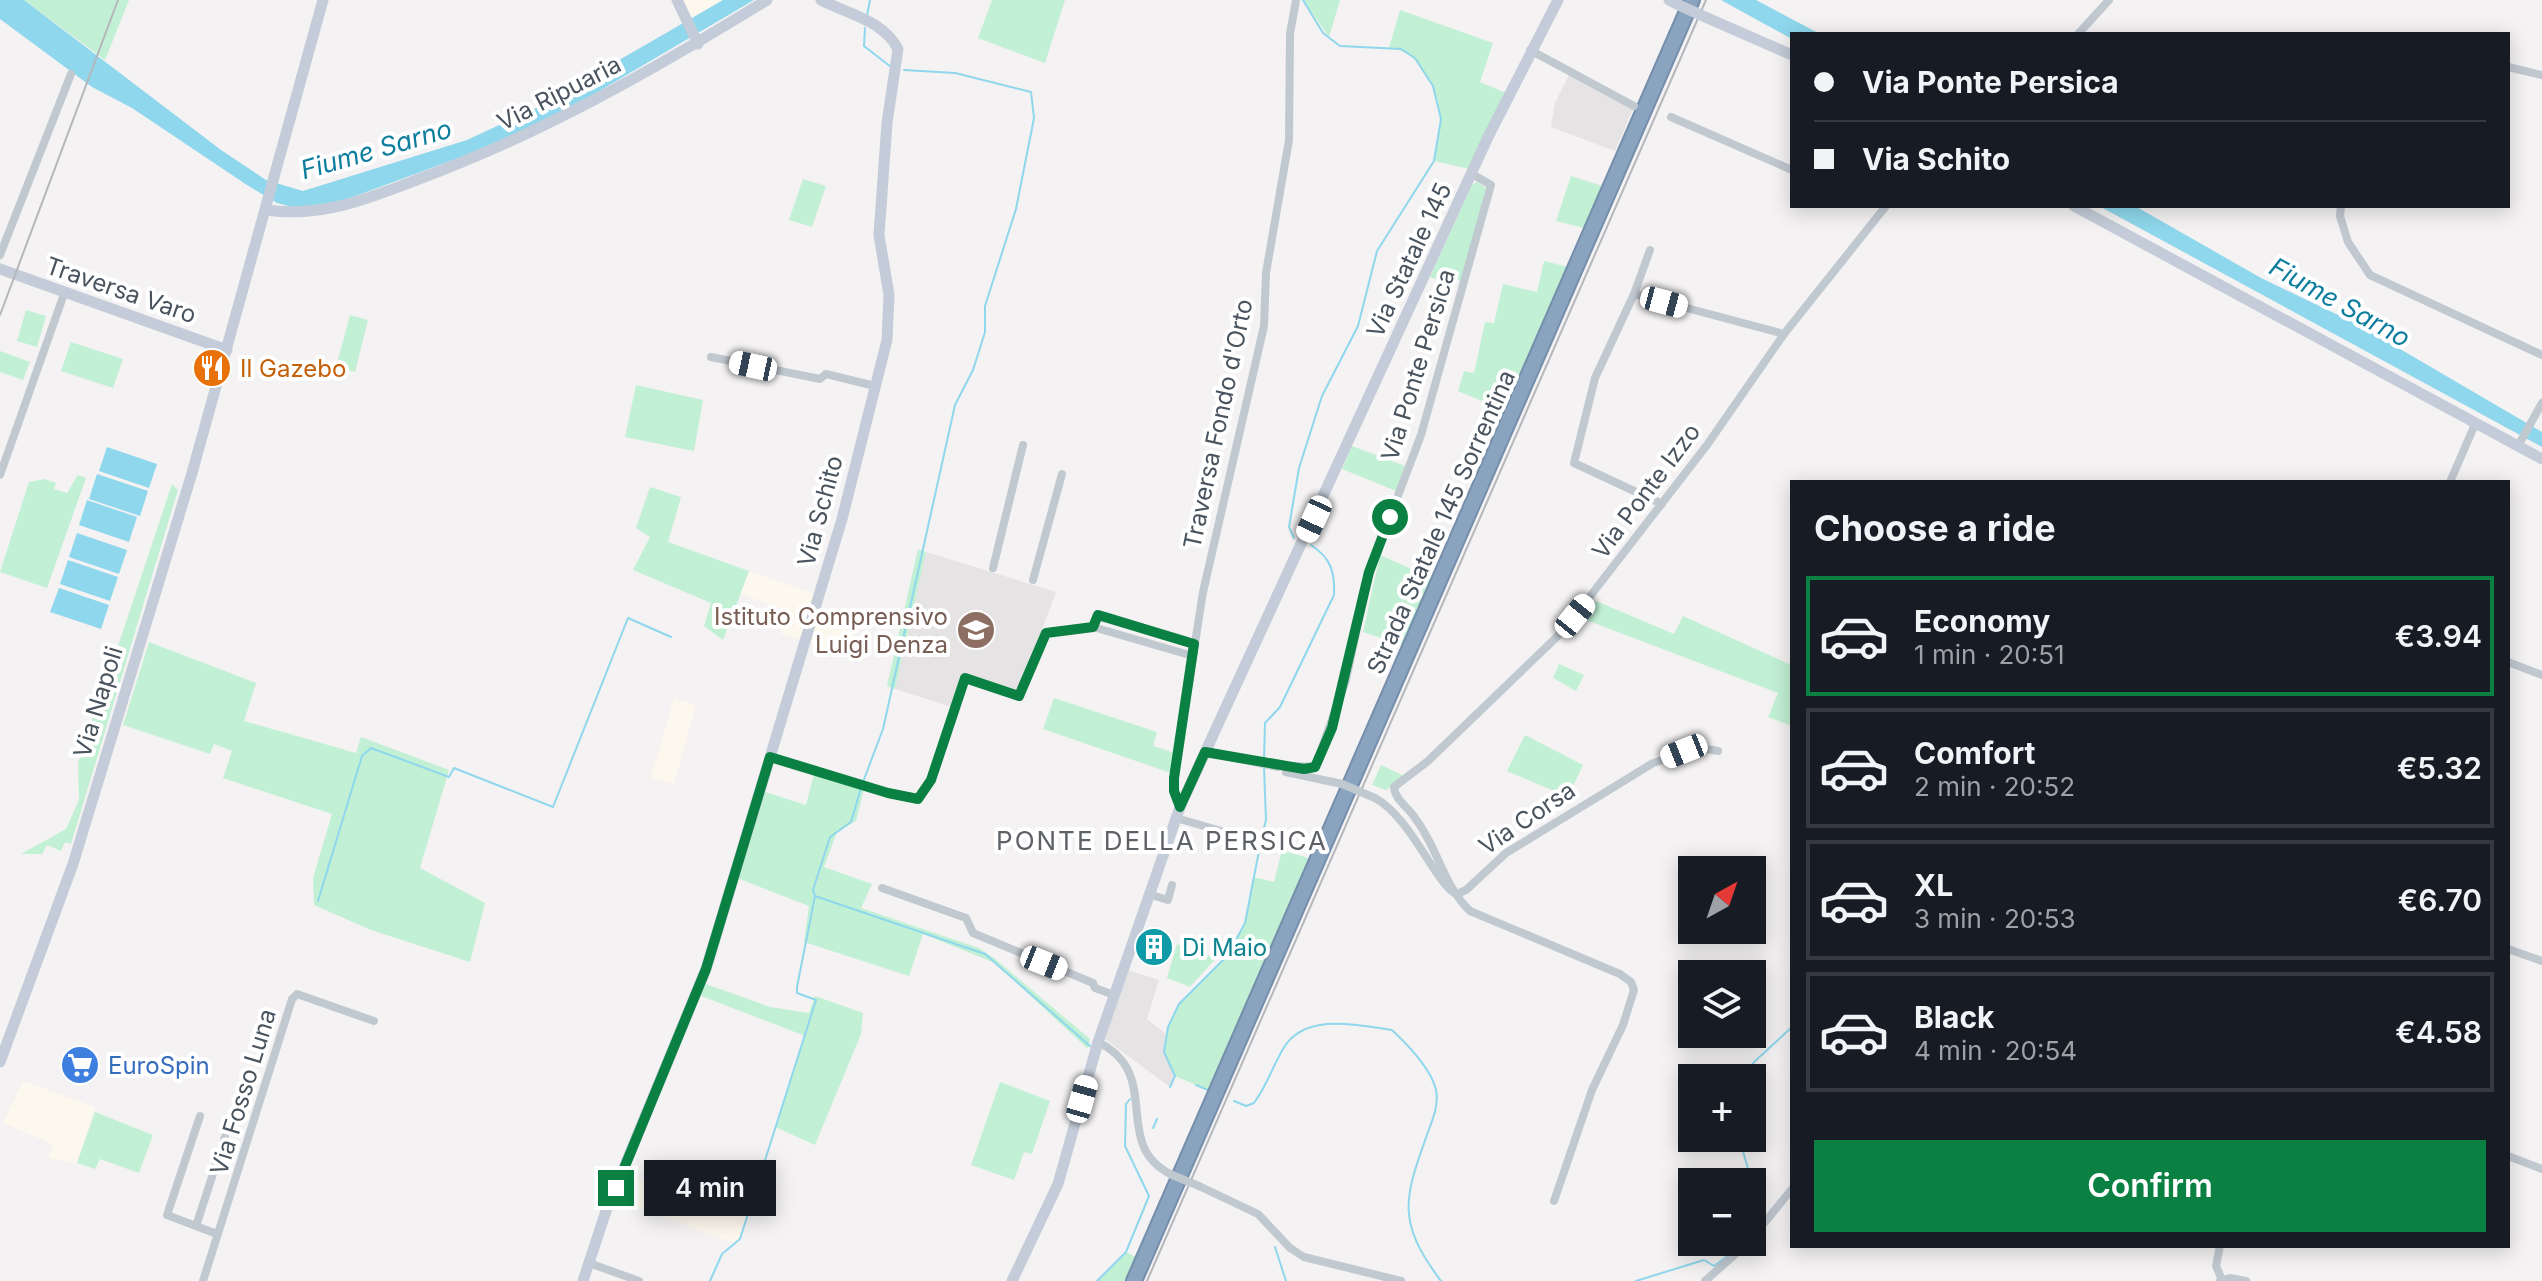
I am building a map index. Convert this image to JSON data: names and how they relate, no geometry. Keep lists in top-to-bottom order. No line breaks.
{"streets":{"highway":["Strada Statale 145 Sorrentina"],"street":["Via Ripuaria","Via Statale 145","Traversa Varo","Via Ponte Persica","Traversa Fondo d'Orto","Via Ponte Izzo","Via Schito","Via Napoli","Via Corsa","Via Fosso Luna"]},"crossings":[["Via Ripuaria","Via Napoli"],["Via Statale 145","Via Ponte Persica"],["Via Statale 145","Traversa Fondo d'Orto"],["Traversa Varo","Via Napoli"],["Via Ponte Izzo","Via Corsa"]],"districts":["PONTE DELLA PERSICA"],"water":["Fiume Sarno"],"places":{"restaurant":["Il Gazebo"],"school or university":["Istituto Comprensivo Luigi Denza"],"building":["Di Maio"],"supermarket":["EuroSpin"]},"north":"top right","page":{"banner":["Via Ponte Persica","Via Schito"],"heading":"Choose a ride","list":[{"name":"Economy","note":"1 min · 20:51","value":"€3.94"},{"name":"Comfort","note":"2 min · 20:52","value":"€5.32"},{"name":"XL","note":"3 min · 20:53","value":"€6.70"},{"name":"Black","note":"4 min · 20:54","value":"€4.58"}],"map_buttons":["+","−"],"buttons":"Confirm","bubble":"4 min"}}
